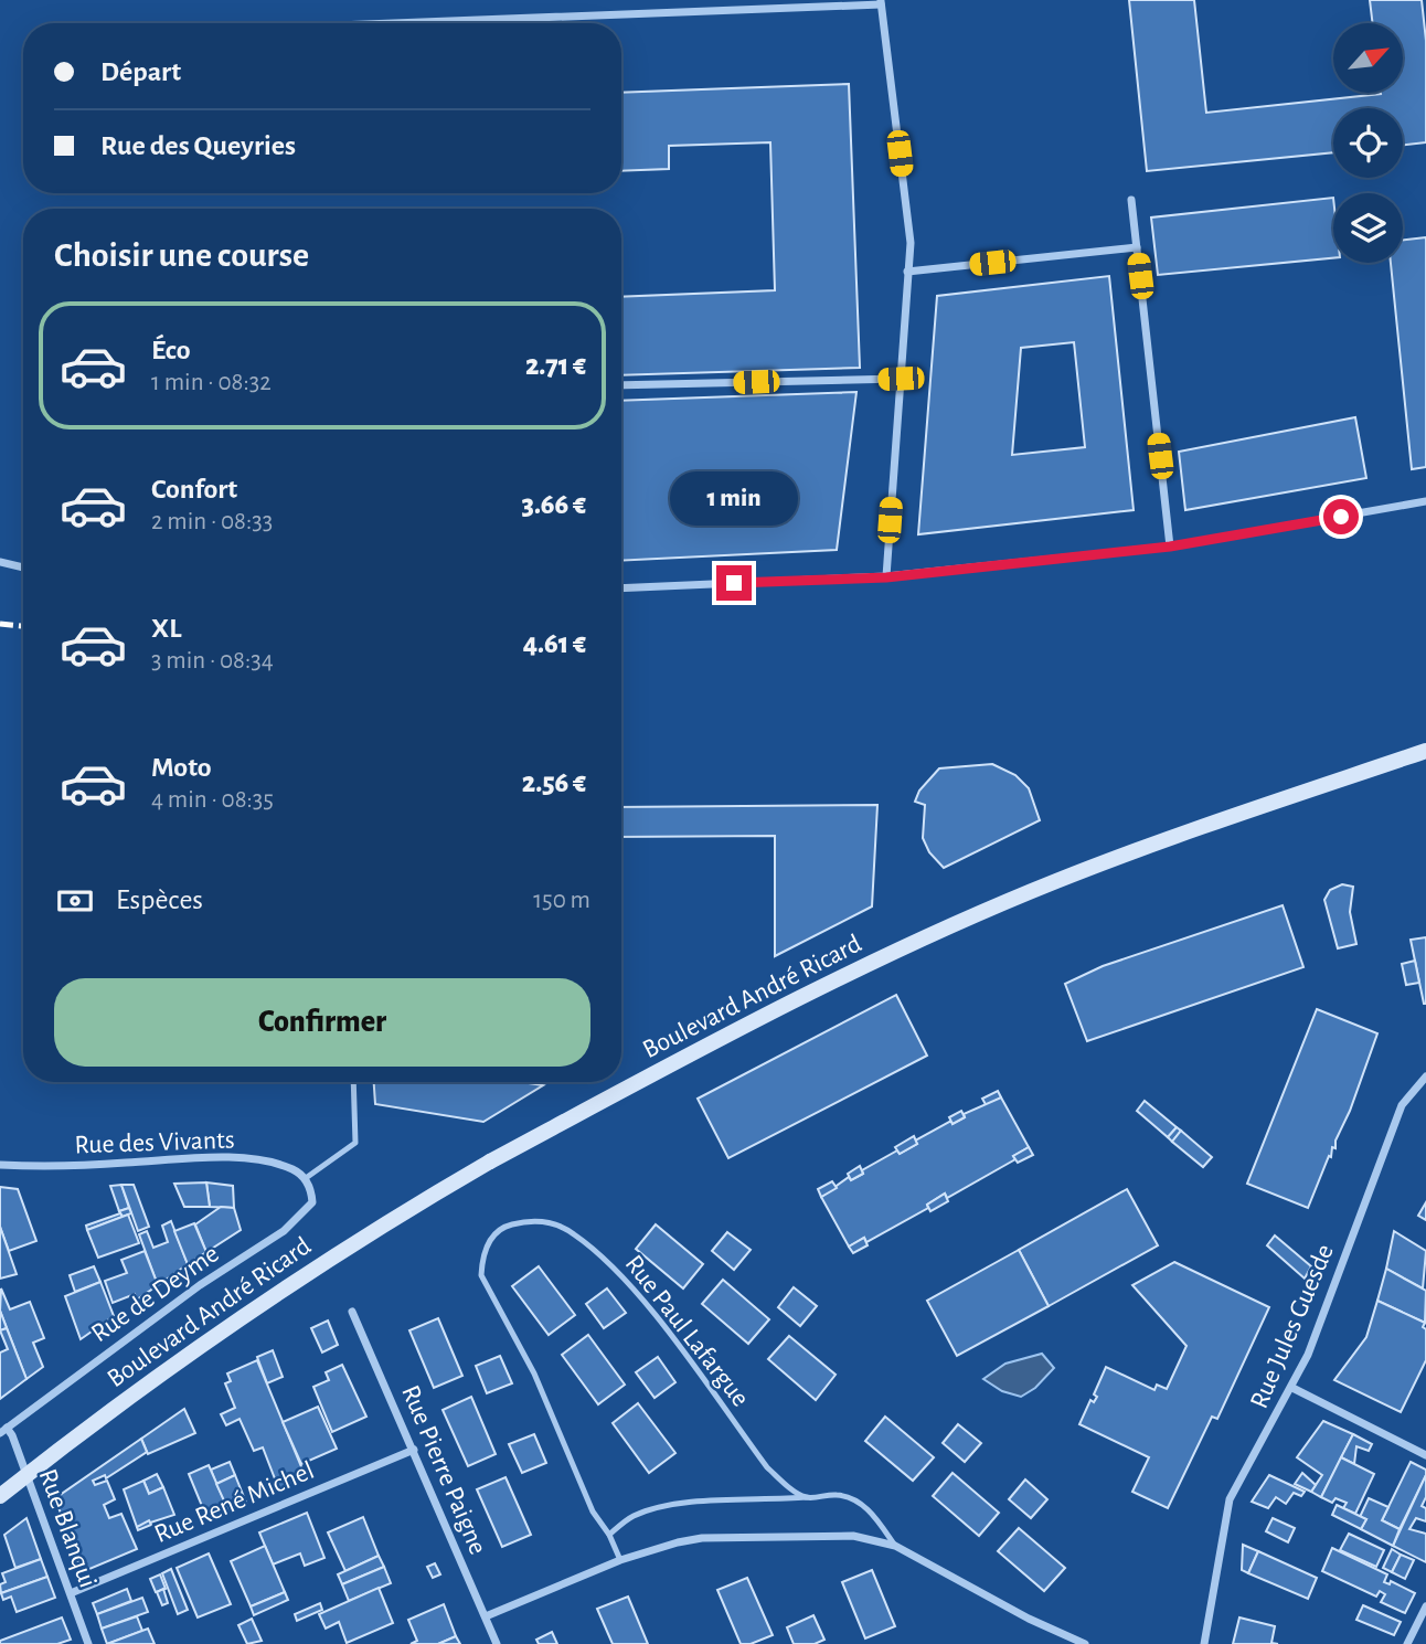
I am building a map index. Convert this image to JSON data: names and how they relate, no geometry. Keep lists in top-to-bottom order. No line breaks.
{"streets":{"main road":["Boulevard André Ricard"],"street":["Rue des Vivants","Rue de Deyme","Rue Jules Guesde","Rue Pierre Paigne","Rue René Michel","Rue Blanqui"],"lane":["Rue Paul Lafargue"]},"crossings":[["Rue des Vivants","Rue de Deyme"],["Rue de Deyme","Rue Blanqui"],["Rue Pierre Paigne","Rue René Michel"],["Rue René Michel","Rue Blanqui"]],"north":"top right","page":{"banner":["Départ","Rue des Queyries"],"heading":"Choisir une course","list":[{"name":"Éco","note":"1 min · 08:32","value":"2.71 €"},{"name":"Confort","note":"2 min · 08:33","value":"3.66 €"},{"name":"XL","note":"3 min · 08:34","value":"4.61 €"},{"name":"Moto","note":"4 min · 08:35","value":"2.56 €"}],"bubble":"1 min","pay":["Espèces","150 m"],"buttons":"Confirmer"}}
